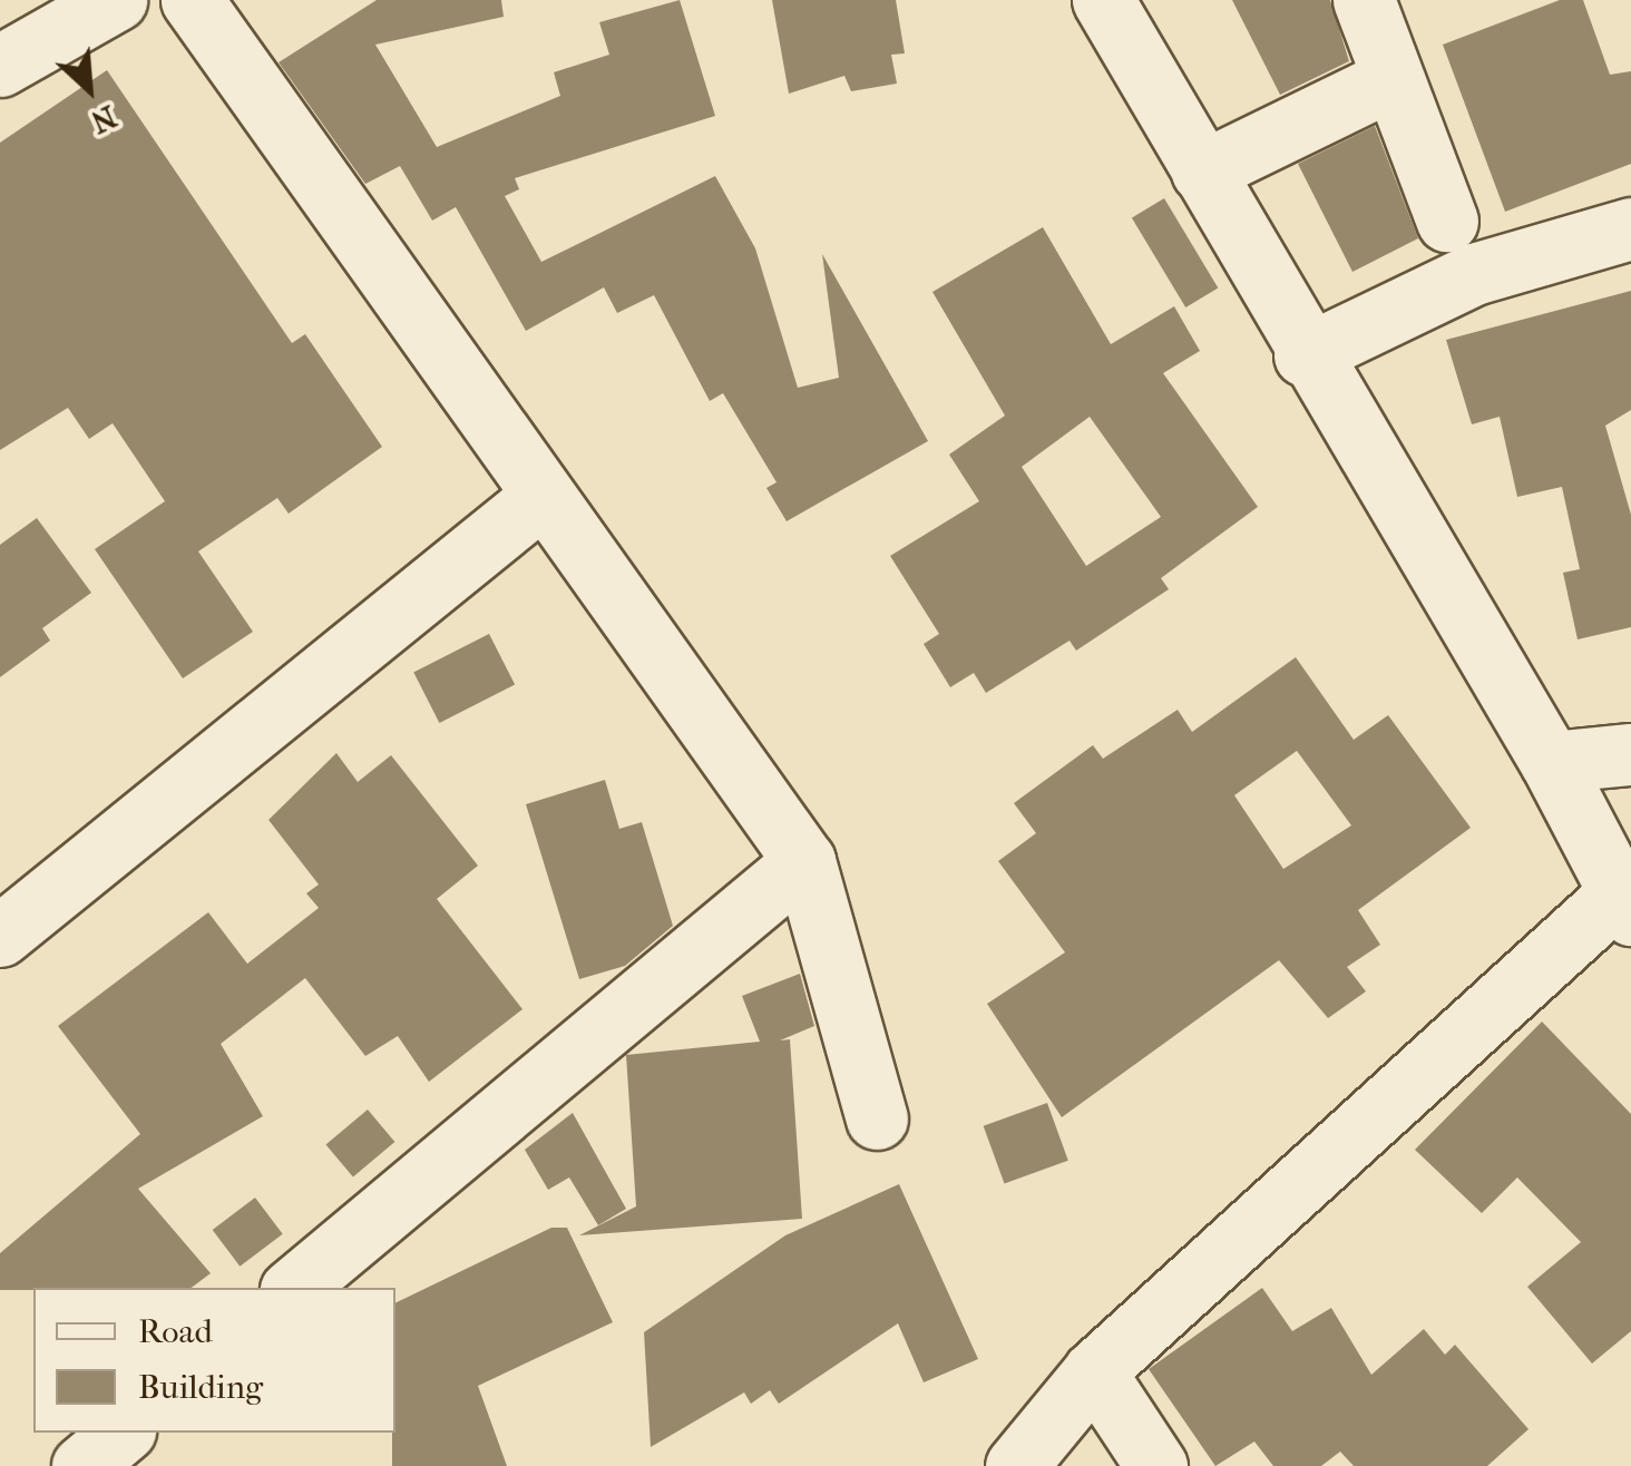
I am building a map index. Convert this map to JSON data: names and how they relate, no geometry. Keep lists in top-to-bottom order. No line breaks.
{"legend":["Road","Building"],"north":"bottom right"}
